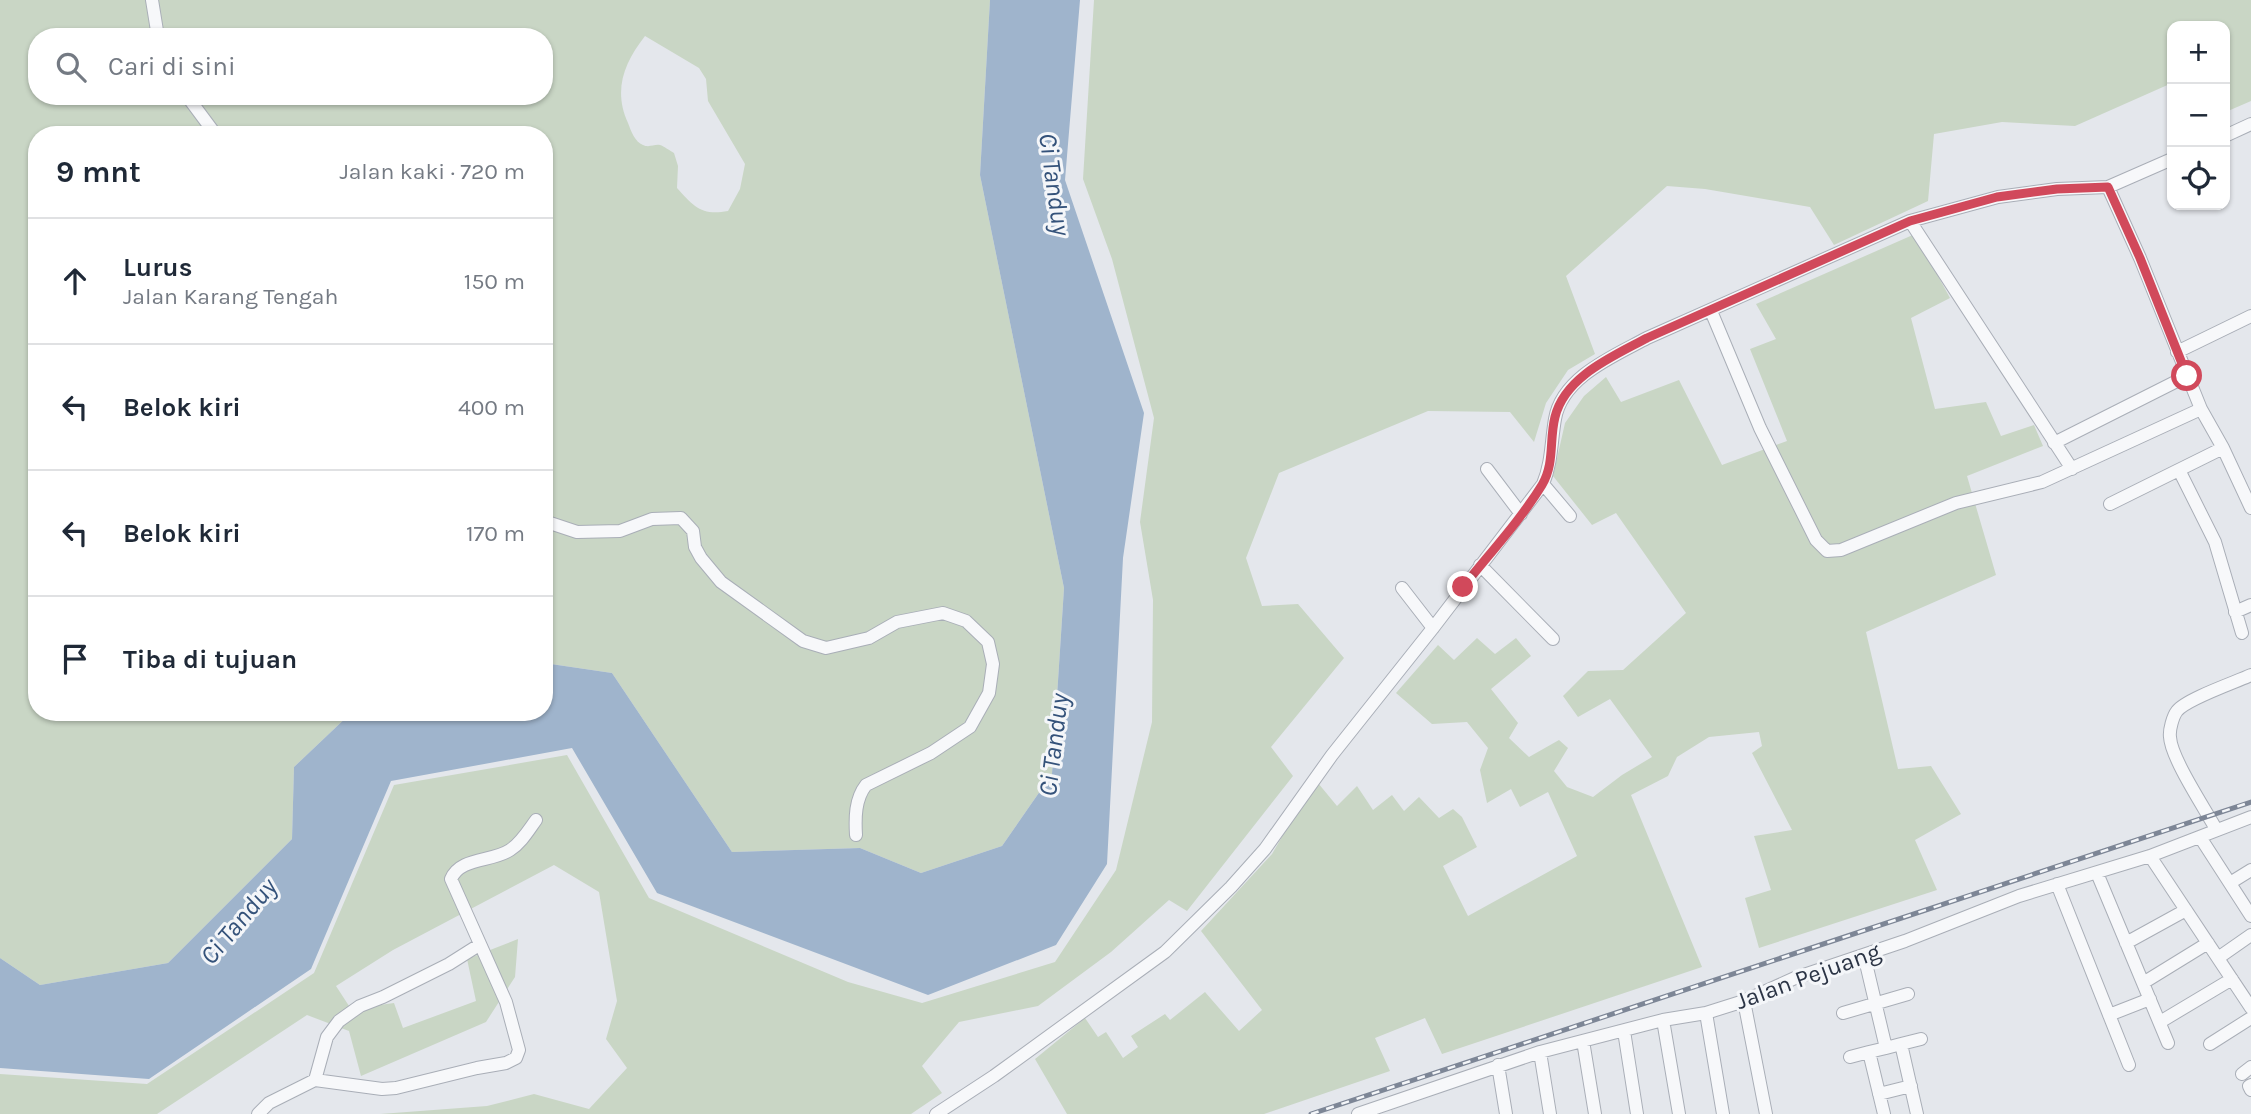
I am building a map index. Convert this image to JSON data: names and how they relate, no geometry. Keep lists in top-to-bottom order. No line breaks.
{"streets":{"street":["Jalan Pejuang"]},"water":["Ci Tanduy"],"page":{"map_buttons":["+","−"],"search":"Cari di sini","heading":["9 mnt","Jalan kaki · 720 m"],"list":[["Lurus","Jalan Karang Tengah","150 m"],["Belok kiri","400 m"],["Belok kiri","170 m"],"Tiba di tujuan"]}}
